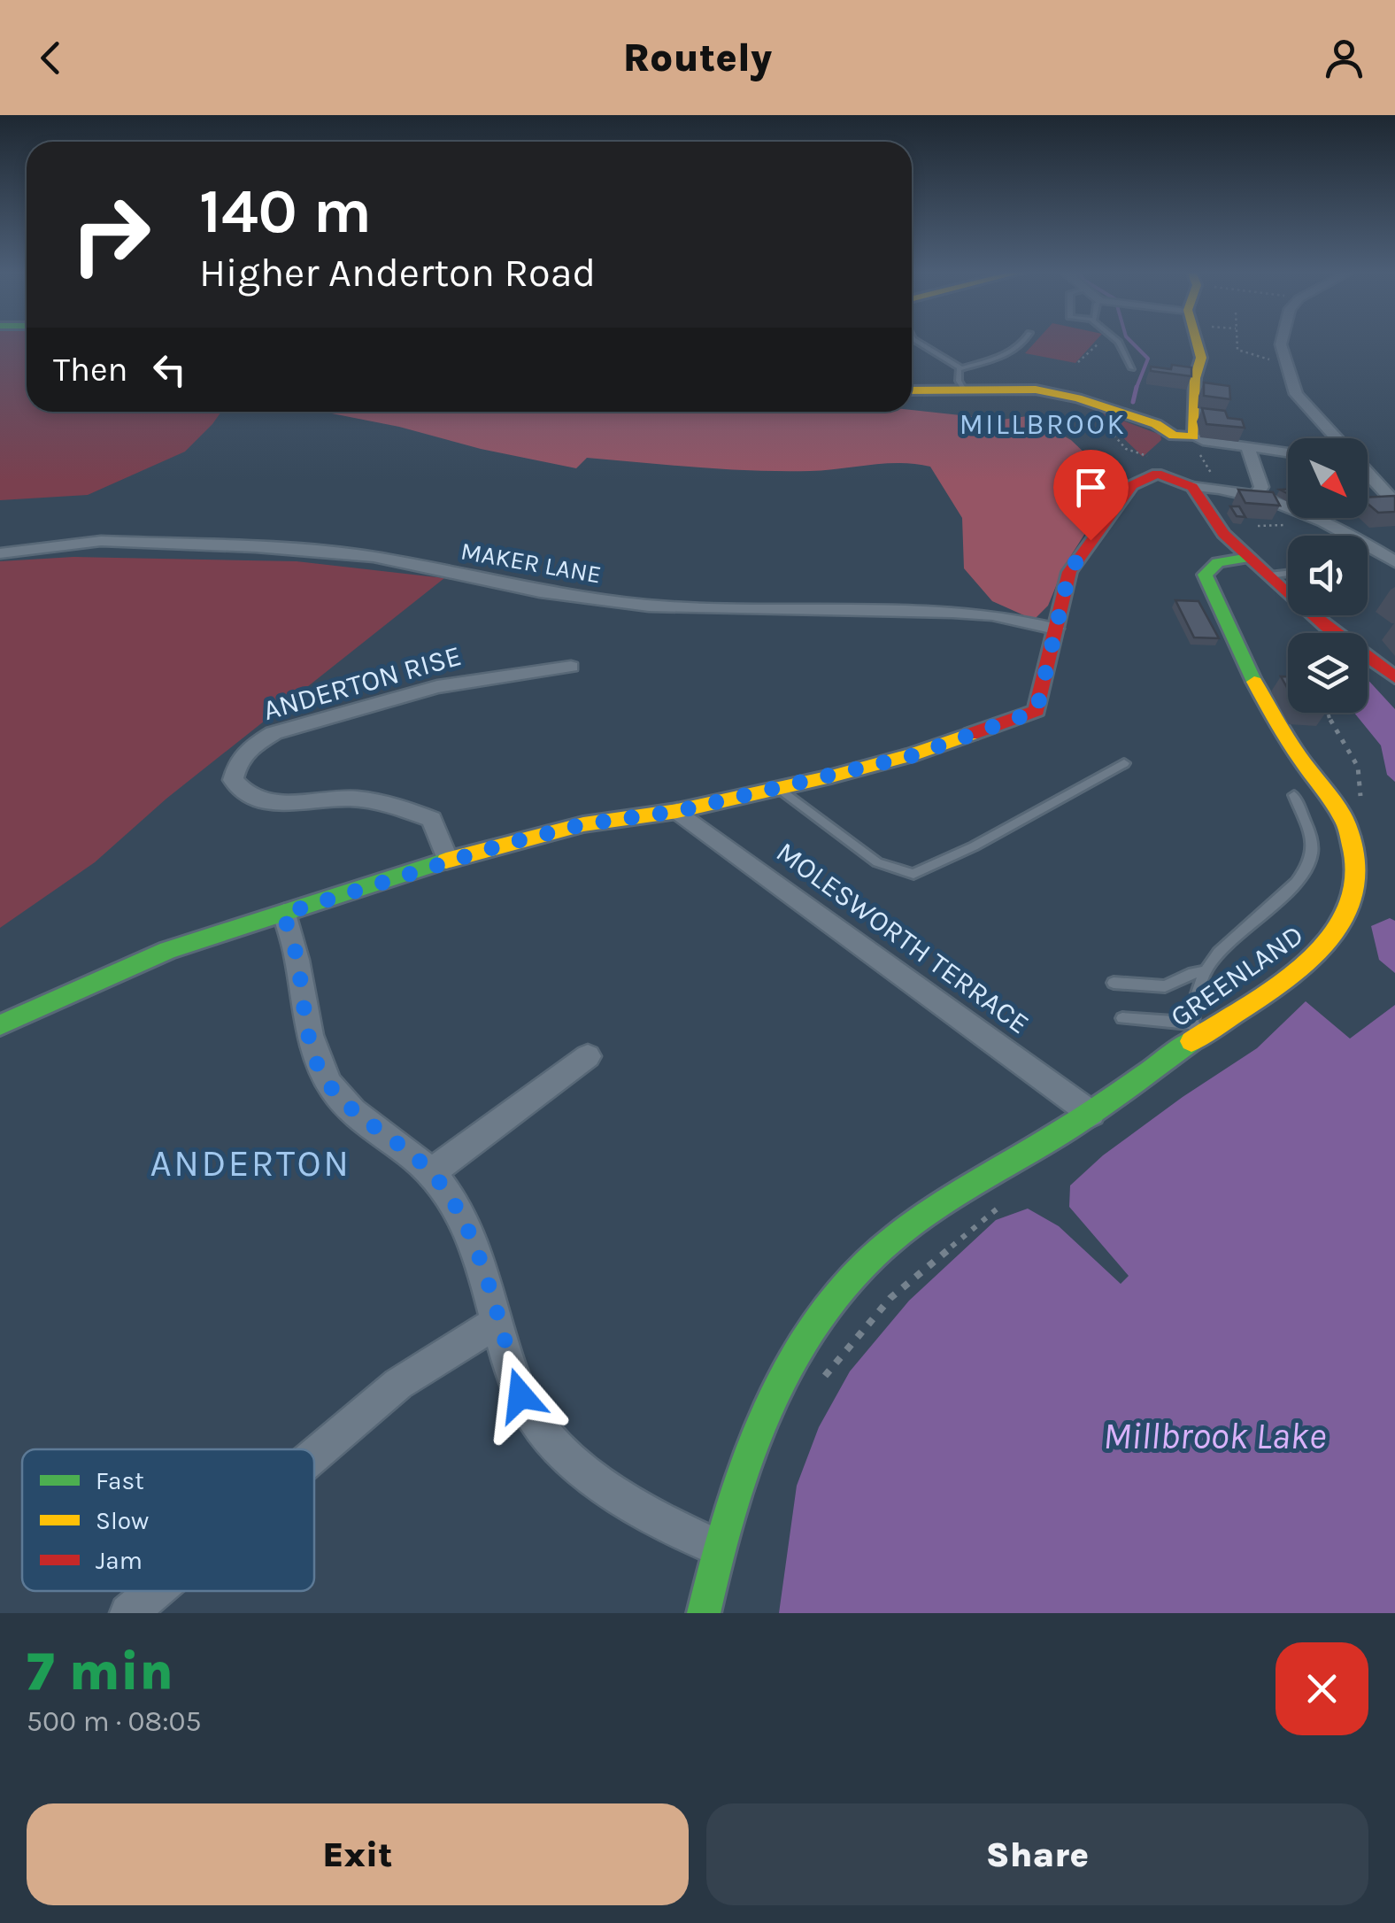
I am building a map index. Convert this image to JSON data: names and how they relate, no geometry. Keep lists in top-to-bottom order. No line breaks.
{"streets":{"street":["MAKER LANE","ANDERTON RISE","MOLESWORTH TERRACE","GREENLAND"]},"crossings":[["MOLESWORTH TERRACE","GREENLAND"]],"districts":["MILLBROOK","ANDERTON"],"water":["Millbrook Lake"],"legend":["Fast","Slow","Jam"],"north":"bottom right","page":{"header":"Routely","turn":["140 m","Higher Anderton Road"],"then":"Then","heading":["7 min","500 m · 08:05"],"buttons":["Exit","Share"]}}
